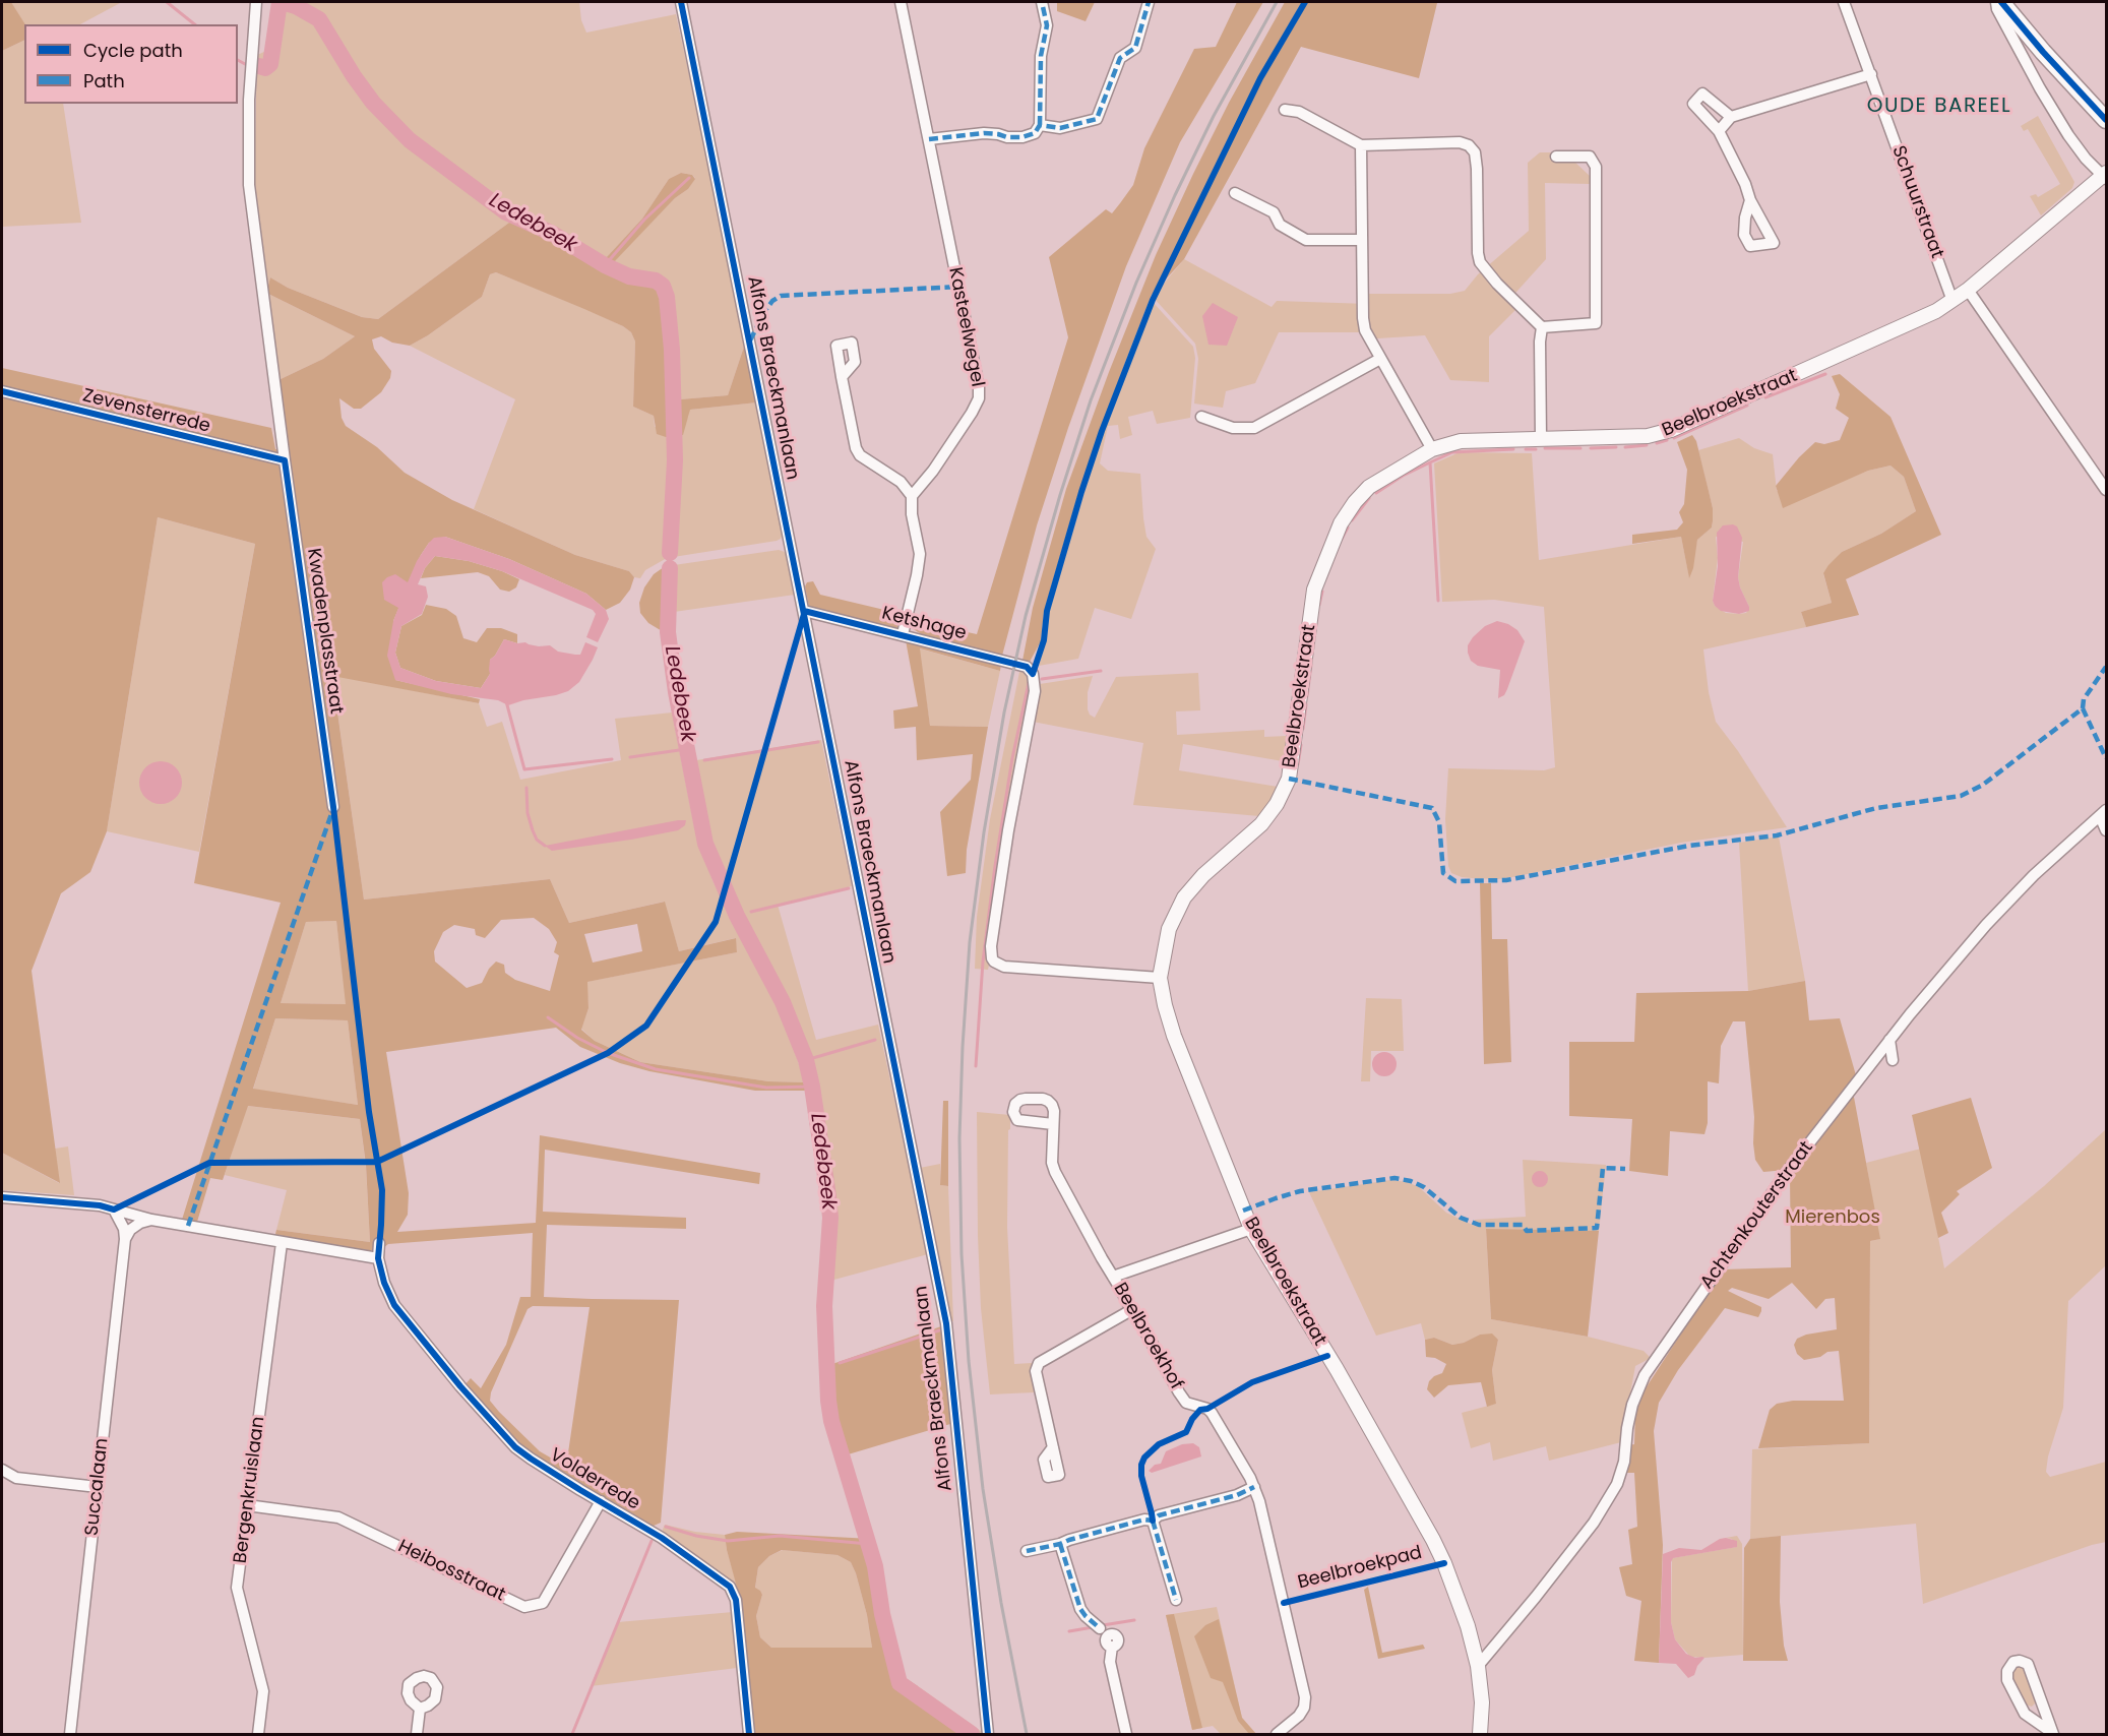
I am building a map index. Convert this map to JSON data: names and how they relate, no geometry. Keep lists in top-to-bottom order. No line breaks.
{"streets":{"street":["Schuurstraat","Kasteelwegel","Alfons Braeckmanlaan","Beelbroekstraat","Zevensterrede","Ketshage","Kwadenplasstraat","Achtenkouterstraat","Beelbroekhof","Volderrede","Succalaan","Bergenkruislaan","Heibosstraat"],"cycle path":["Beelbroekpad"]},"crossings":[["Schuurstraat","Beelbroekstraat"],["Alfons Braeckmanlaan","Ketshage"],["Beelbroekstraat","Ketshage"],["Beelbroekstraat","Achtenkouterstraat"],["Zevensterrede","Kwadenplasstraat"],["Volderrede","Heibosstraat"],["Bergenkruislaan","Heibosstraat"]],"districts":["OUDE BAREEL"],"water":["Ledebeek"],"parks":["Mierenbos"],"legend":["Cycle path","Path"]}
